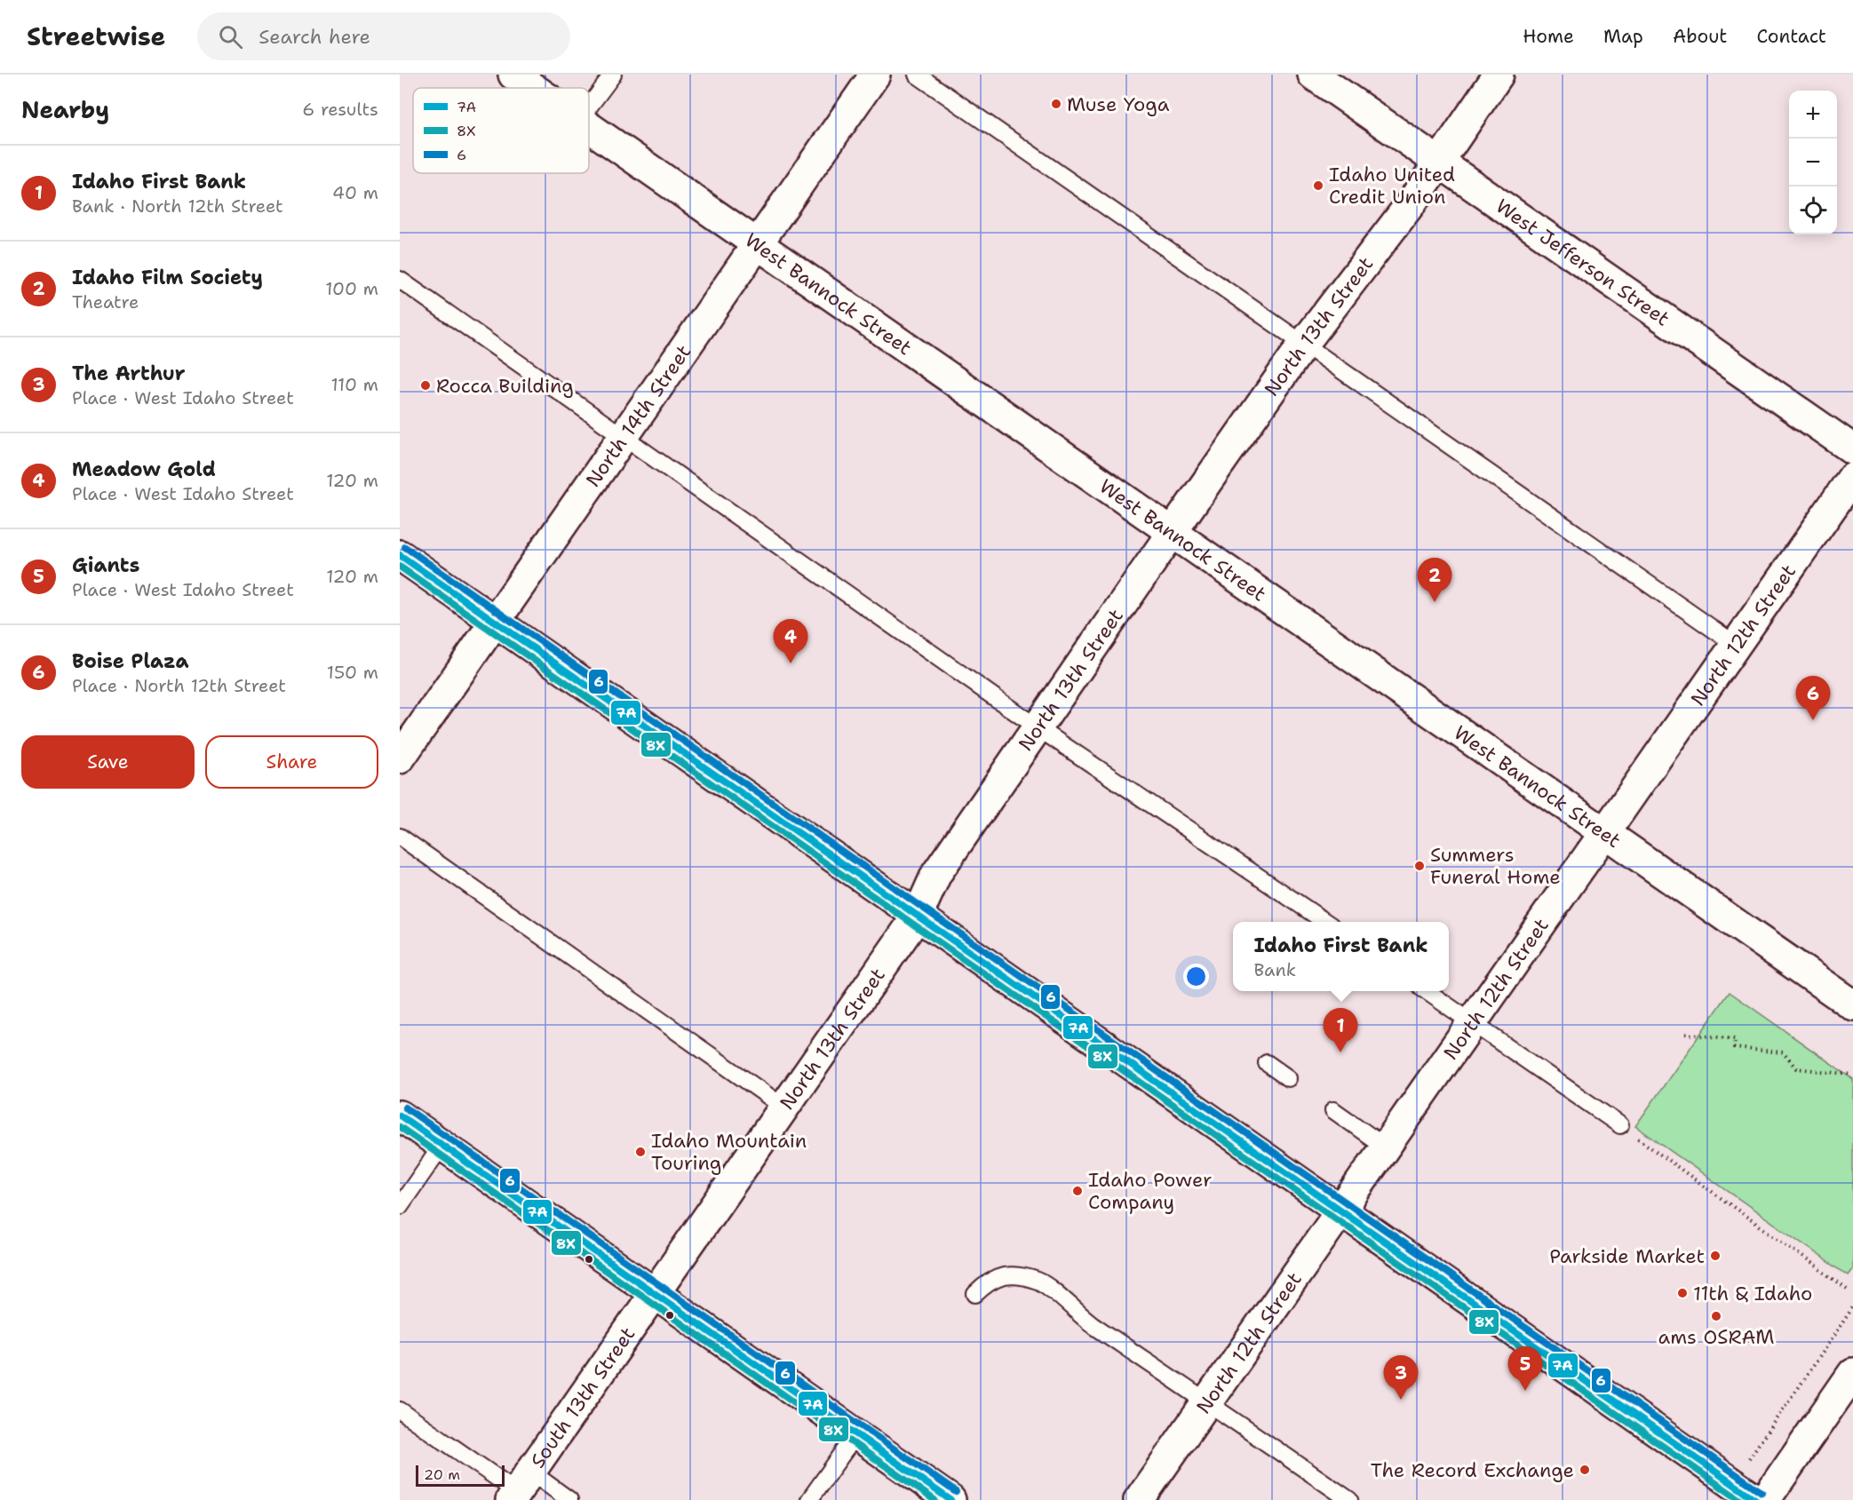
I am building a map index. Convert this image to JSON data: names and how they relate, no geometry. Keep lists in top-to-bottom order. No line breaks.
{"streets":{"street":["West Jefferson Street","West Bannock Street","North 13th Street","North 14th Street","North 12th Street","South 13th Street"]},"crossings":[["West Jefferson Street","North 13th Street"],["West Bannock Street","North 13th Street"],["West Bannock Street","North 14th Street"],["West Bannock Street","North 12th Street"],["North 13th Street","South 13th Street"]],"places":["Muse Yoga","Idaho United Credit Union","Rocca Building","Summers Funeral Home","Idaho Mountain Touring","Idaho Power Company","Parkside Market","11th & Idaho","ams OSRAM","The Record Exchange"],"lines":["transit line 6","transit line 7A","transit line 8X"],"legend":["7A","8X","6"],"scale_bar":"20 m","page":{"header":"Streetwise","search":"Search here","nav":["Home","Map","About","Contact"],"heading":["Nearby","6 results"],"map_buttons":["+","−"],"list":[{"mark":"1","name":"Idaho First Bank","note":"Bank · North 12th Street","value":"40 m"},{"mark":"2","name":"Idaho Film Society","note":"Theatre","value":"100 m"},{"mark":"3","name":"The Arthur","note":"Place · West Idaho Street","value":"110 m"},{"mark":"4","name":"Meadow Gold","note":"Place · West Idaho Street","value":"120 m"},{"mark":"5","name":"Giants","note":"Place · West Idaho Street","value":"120 m"},{"mark":"6","name":"Boise Plaza","note":"Place · North 12th Street","value":"150 m"}],"pins":["2","4","6","1","5","3"],"buttons":["Save","Share"],"popup":["Idaho First Bank","Bank"],"scale":"20 m"}}
